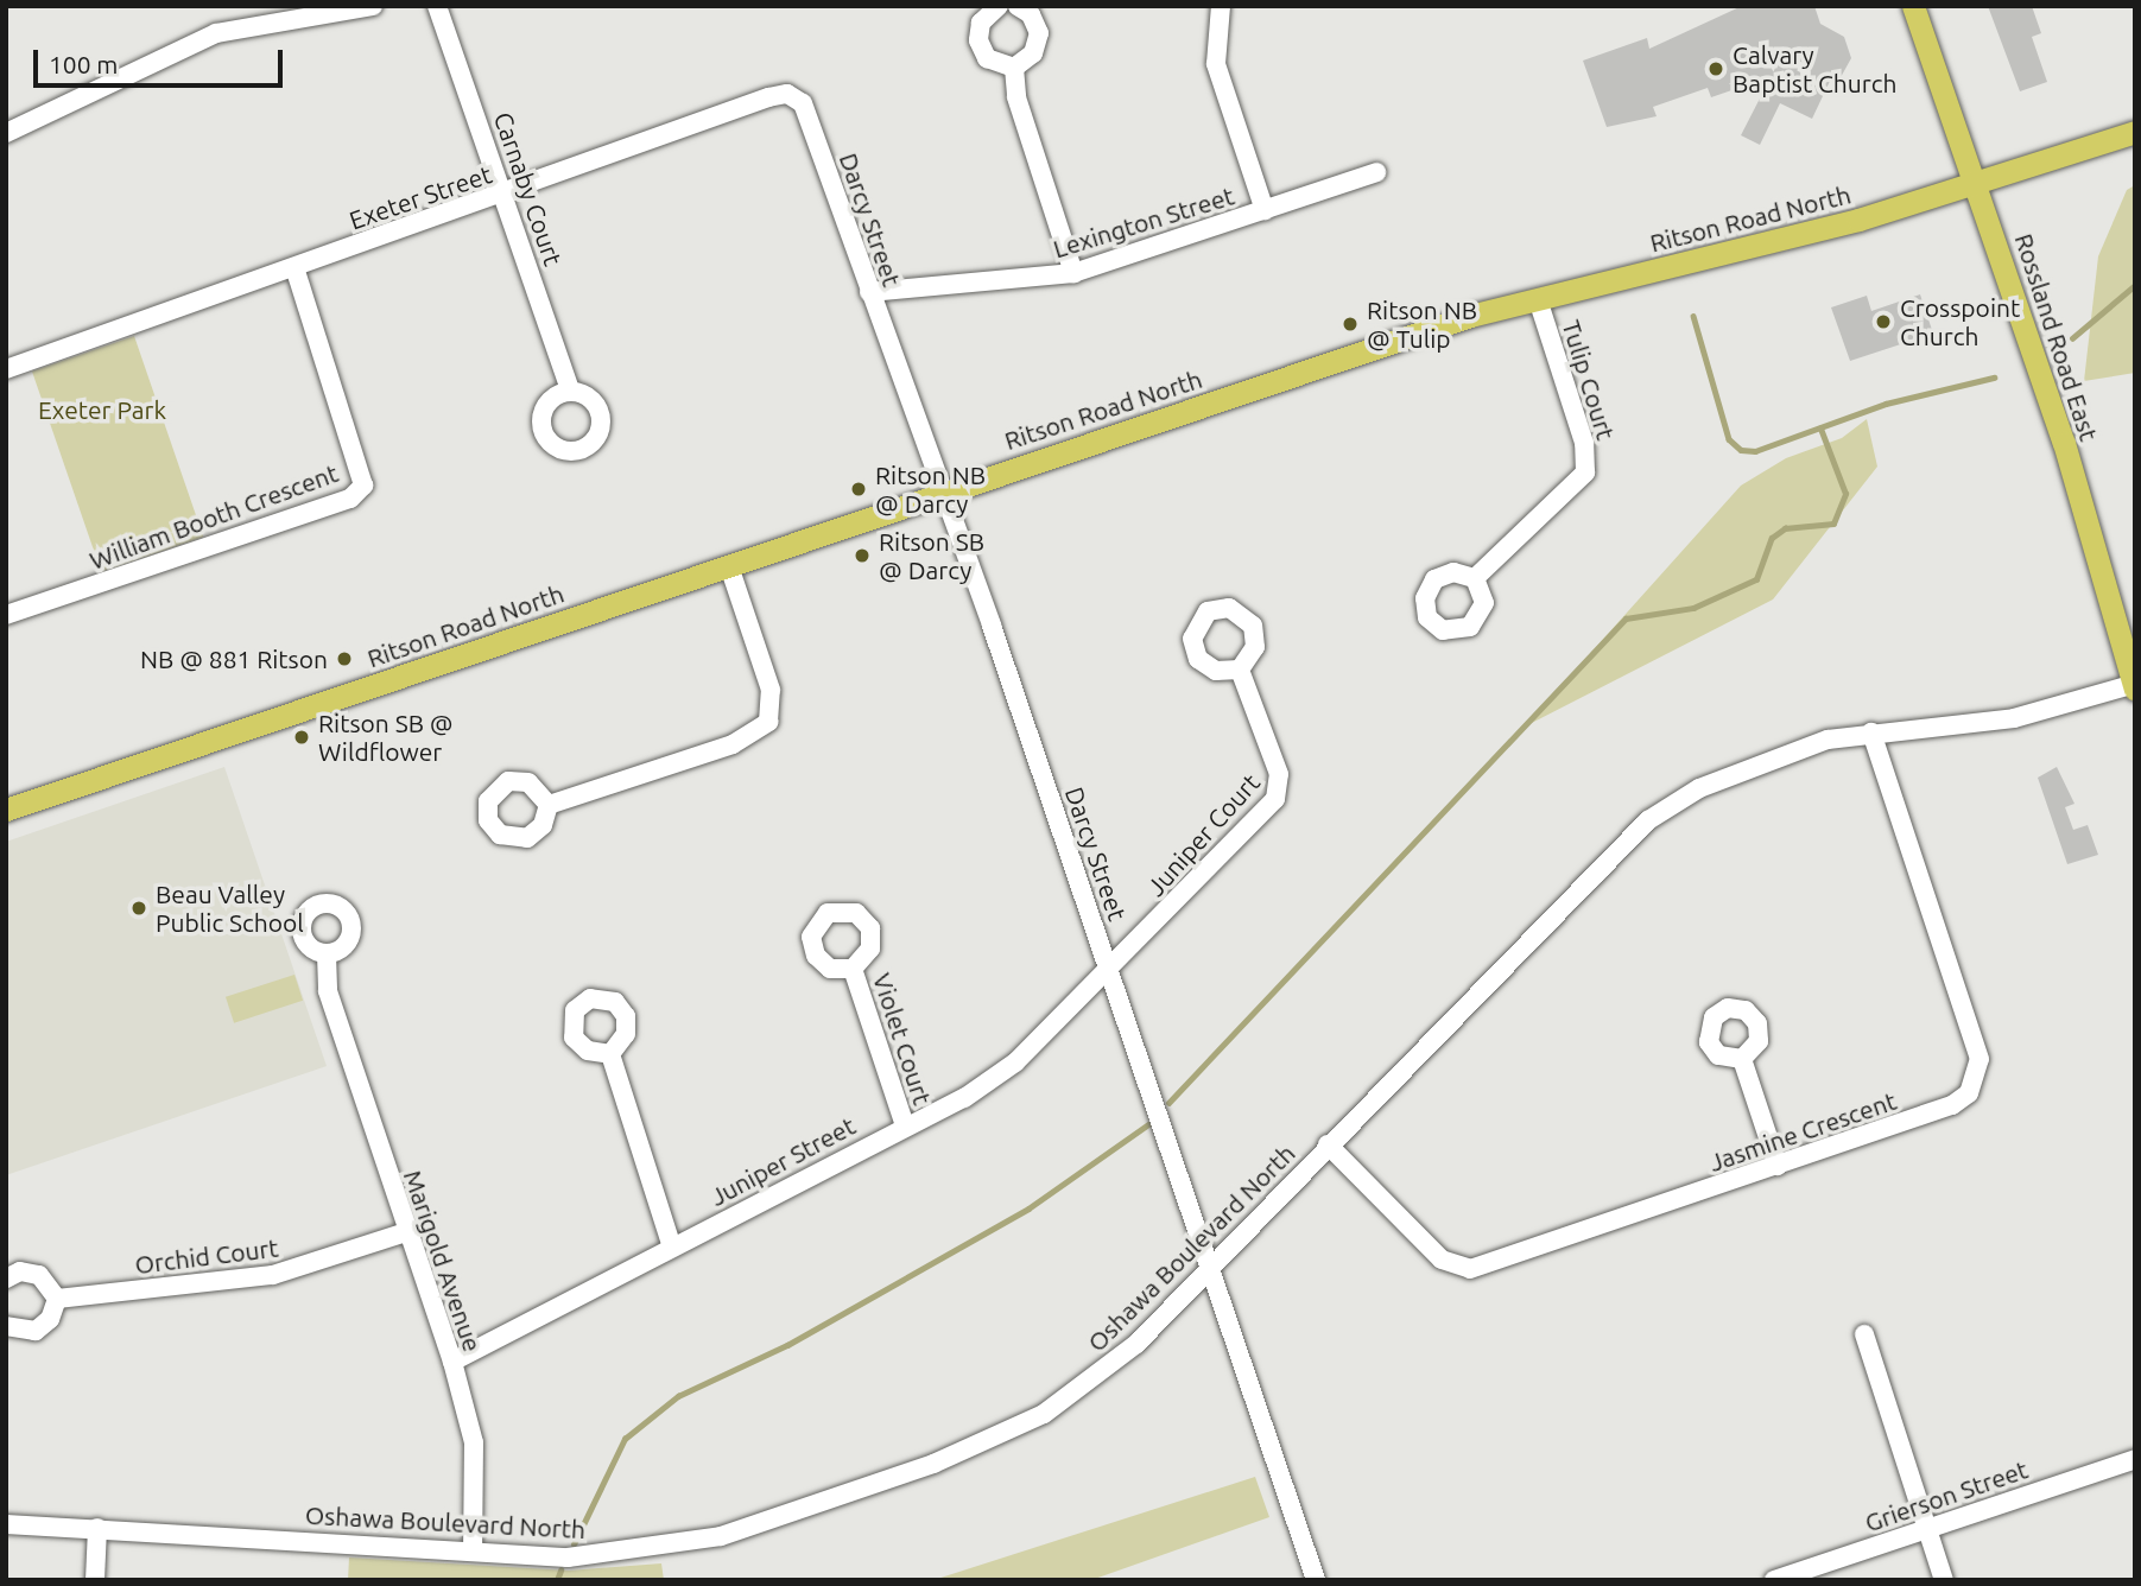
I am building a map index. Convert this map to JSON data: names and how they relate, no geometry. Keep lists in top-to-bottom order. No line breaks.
{"streets":{"main road":["Ritson Road North","Rossland Road East"],"street":["Carnaby Court","Exeter Street","Darcy Street","Lexington Street","Tulip Court","William Booth Crescent","Juniper Court","Violet Court","Jasmine Crescent","Juniper Street","Oshawa Boulevard North","Orchid Court","Marigold Avenue","Grierson Street"]},"crossings":[["Carnaby Court","Exeter Street"],["Exeter Street","Darcy Street"],["Exeter Street","William Booth Crescent"],["Ritson Road North","Darcy Street"],["Ritson Road North","Rossland Road East"],["Ritson Road North","Tulip Court"],["Darcy Street","Lexington Street"],["Darcy Street","Juniper Court"],["Darcy Street","Juniper Street"],["Darcy Street","Oshawa Boulevard North"],["Rossland Road East","Oshawa Boulevard North"],["Juniper Court","Juniper Street"],["Violet Court","Juniper Street"],["Jasmine Crescent","Oshawa Boulevard North"],["Juniper Street","Marigold Avenue"],["Oshawa Boulevard North","Marigold Avenue"],["Orchid Court","Marigold Avenue"]],"parks":["Exeter Park"],"places":["Calvary Baptist Church","Crosspoint Church","Ritson NB @ Tulip","Ritson NB @ Darcy","Ritson SB @ Darcy","NB @ 881 Ritson","Ritson SB @ Wildflower","Beau Valley Public School"],"scale_bar":"100 m"}
